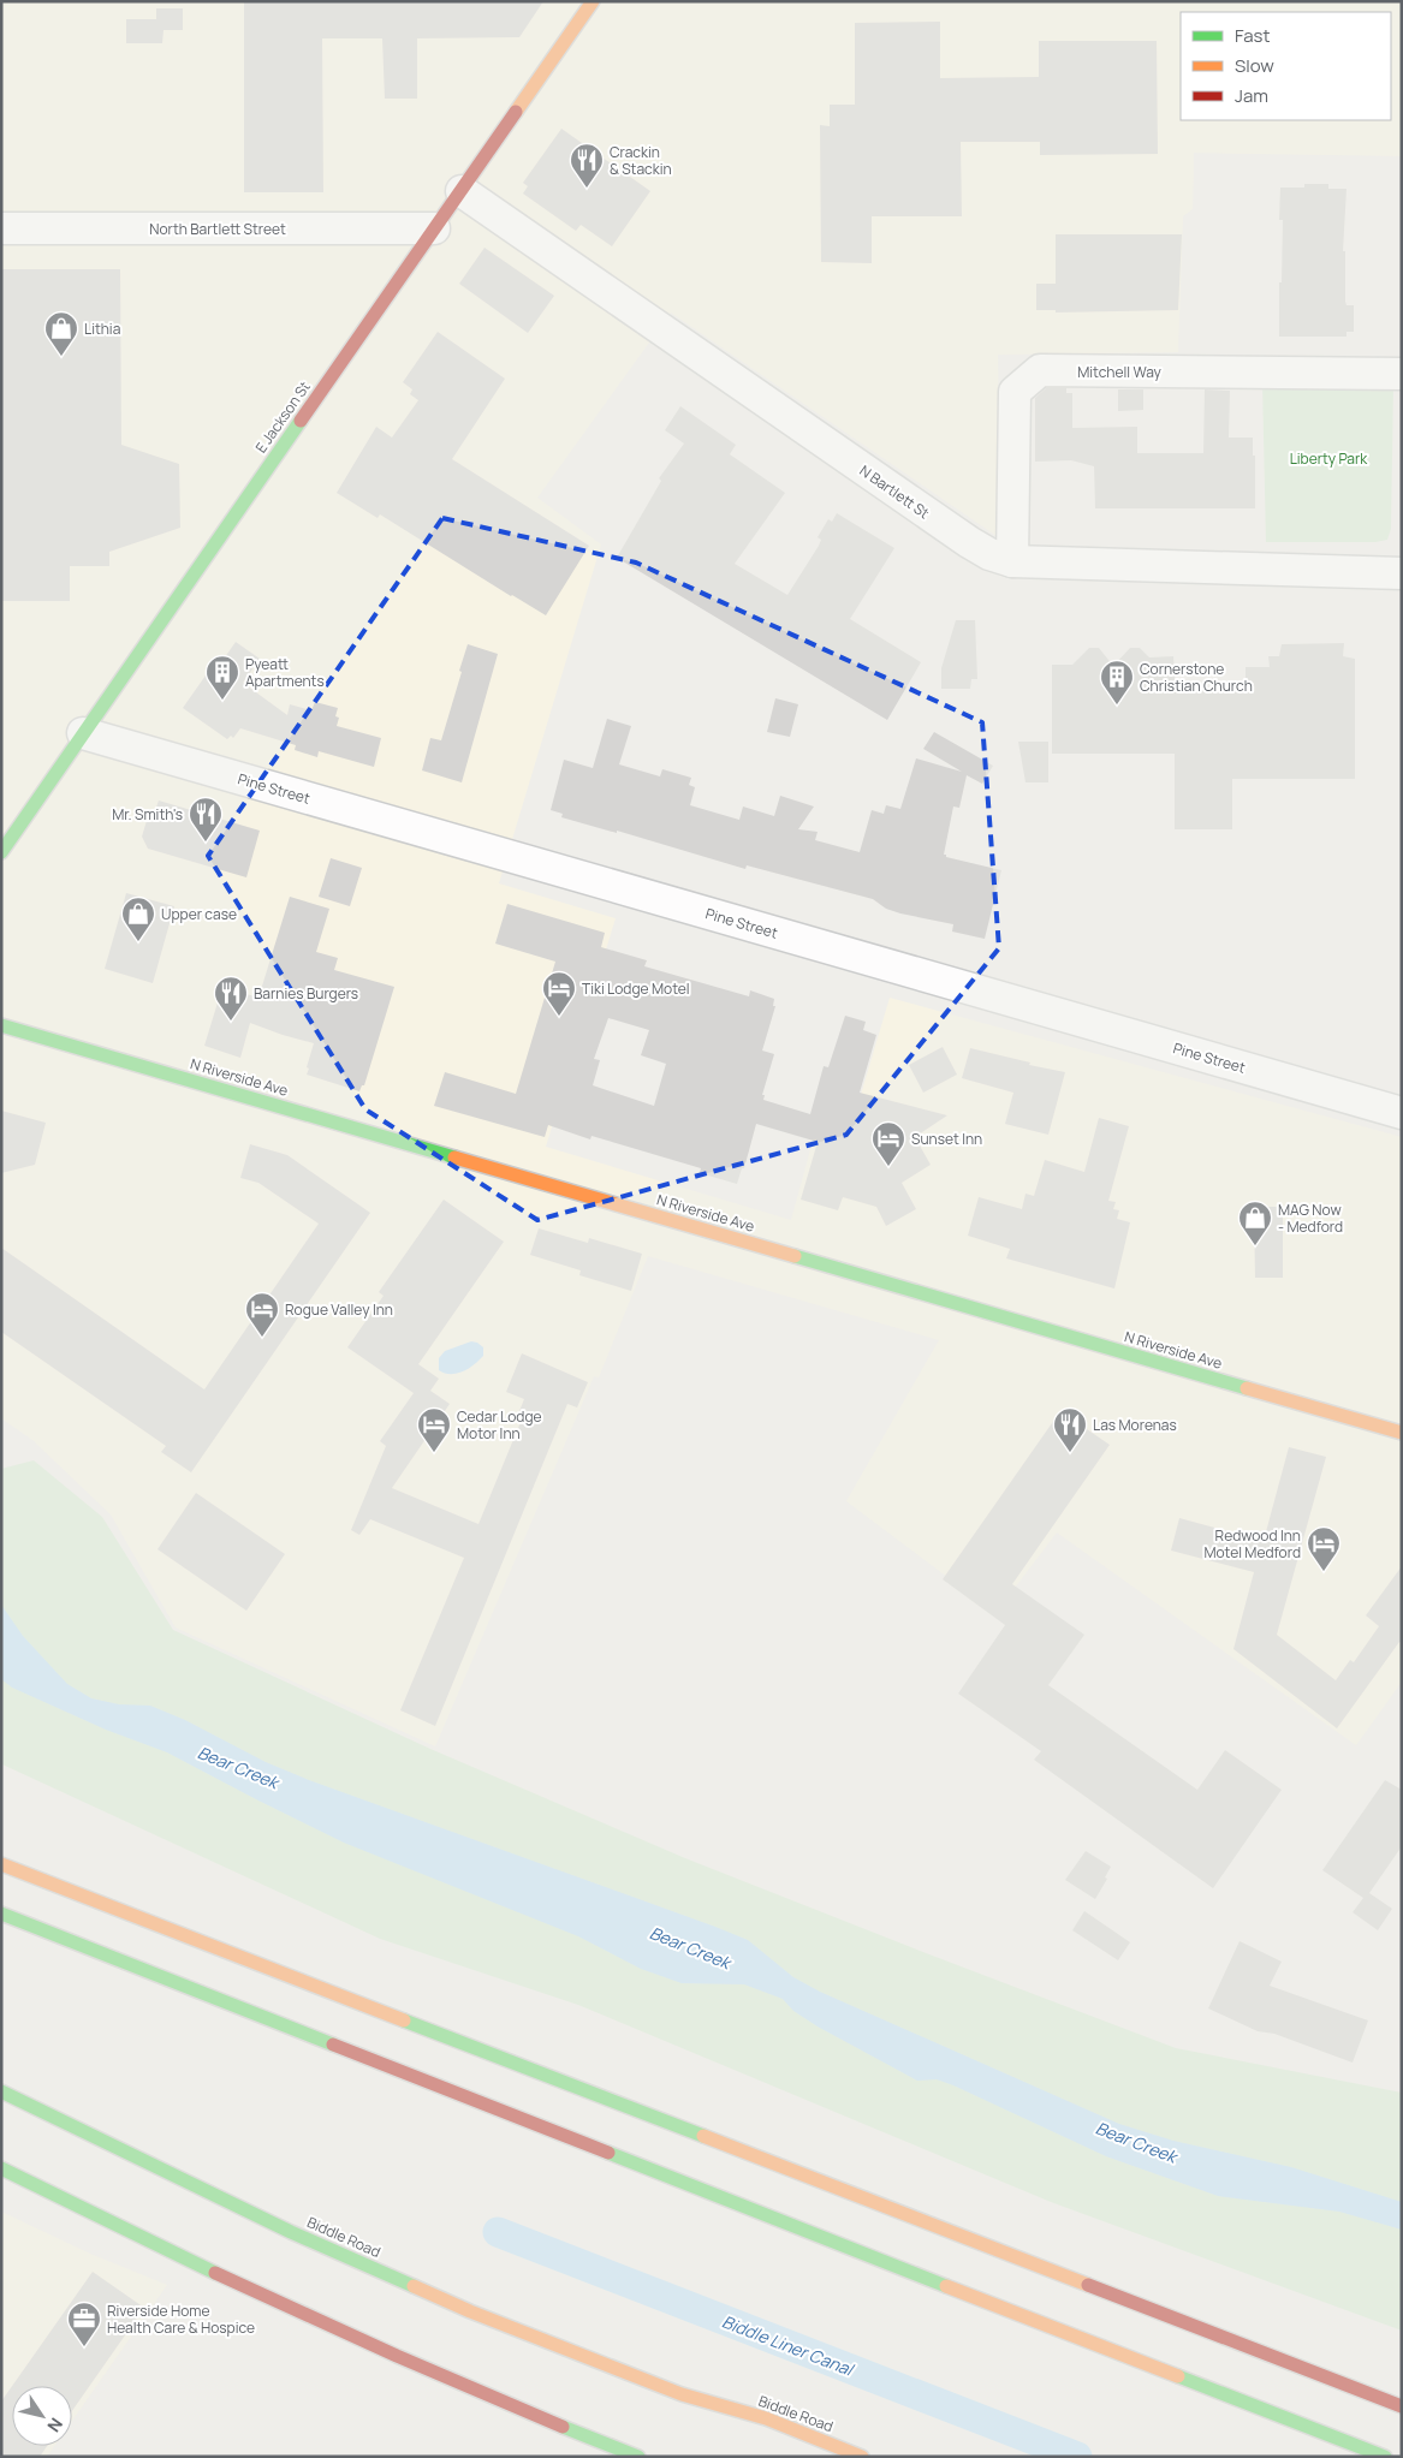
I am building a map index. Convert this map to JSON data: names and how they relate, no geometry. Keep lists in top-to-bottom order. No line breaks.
{"streets":{"main road":["E Jackson St","N Riverside Ave","Biddle Road"],"street":["North Bartlett Street","Mitchell Way","N Bartlett St","Pine Street"]},"crossings":[["North Bartlett Street","E Jackson St"],["Mitchell Way","N Bartlett St"],["E Jackson St","N Bartlett St"],["E Jackson St","Pine Street"]],"water":["Bear Creek","Biddle Liner Canal"],"parks":["Liberty Park"],"places":{"restaurant":["Crackin & Stackin","Mr. Smith's","Barnies Burgers","Las Morenas"],"shop":["Lithia","Upper case","MAG Now - Medford"],"building":["Pyeatt Apartments","Cornerstone Christian Church"],"hotel":["Tiki Lodge Motel","Sunset Inn","Rogue Valley Inn","Cedar Lodge Motor Inn","Redwood Inn Motel Medford"],"office":["Riverside Home Health Care & Hospice"]},"legend":["Fast","Slow","Jam"],"north":"bottom right"}
